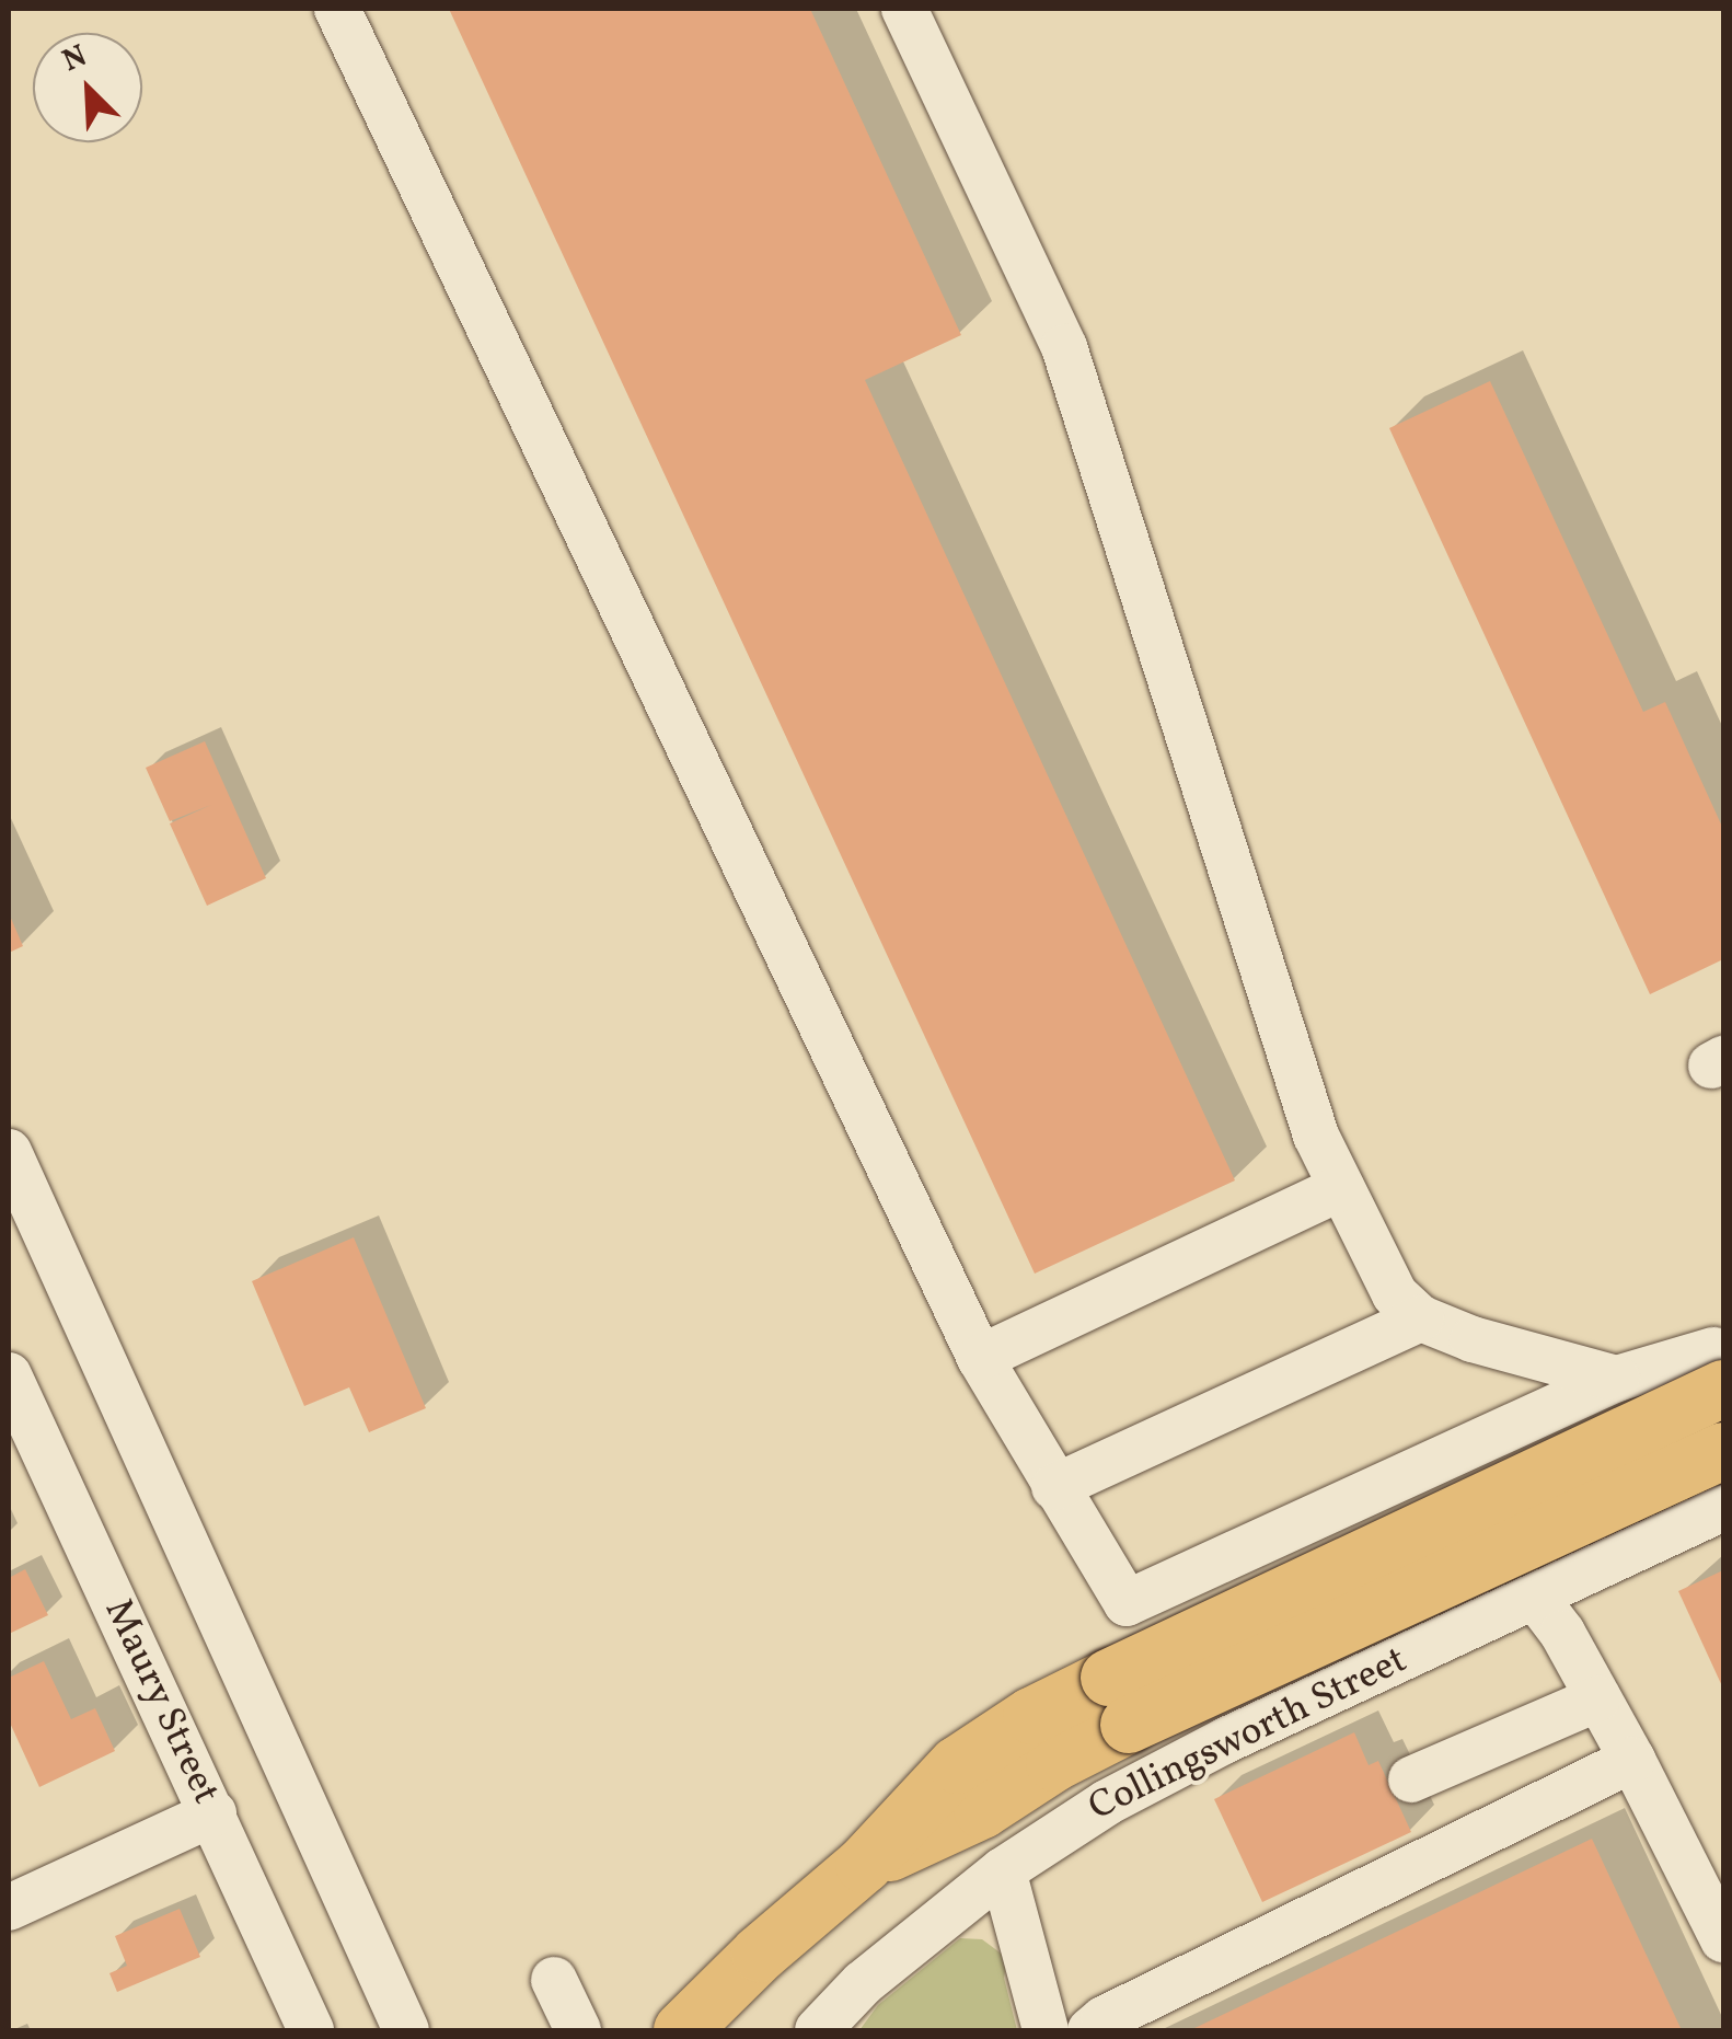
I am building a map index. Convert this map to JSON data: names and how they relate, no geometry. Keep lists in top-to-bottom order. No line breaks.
{"streets":{"main road":["Collingsworth Street"],"street":["Maury Street"]},"north":"top left"}
